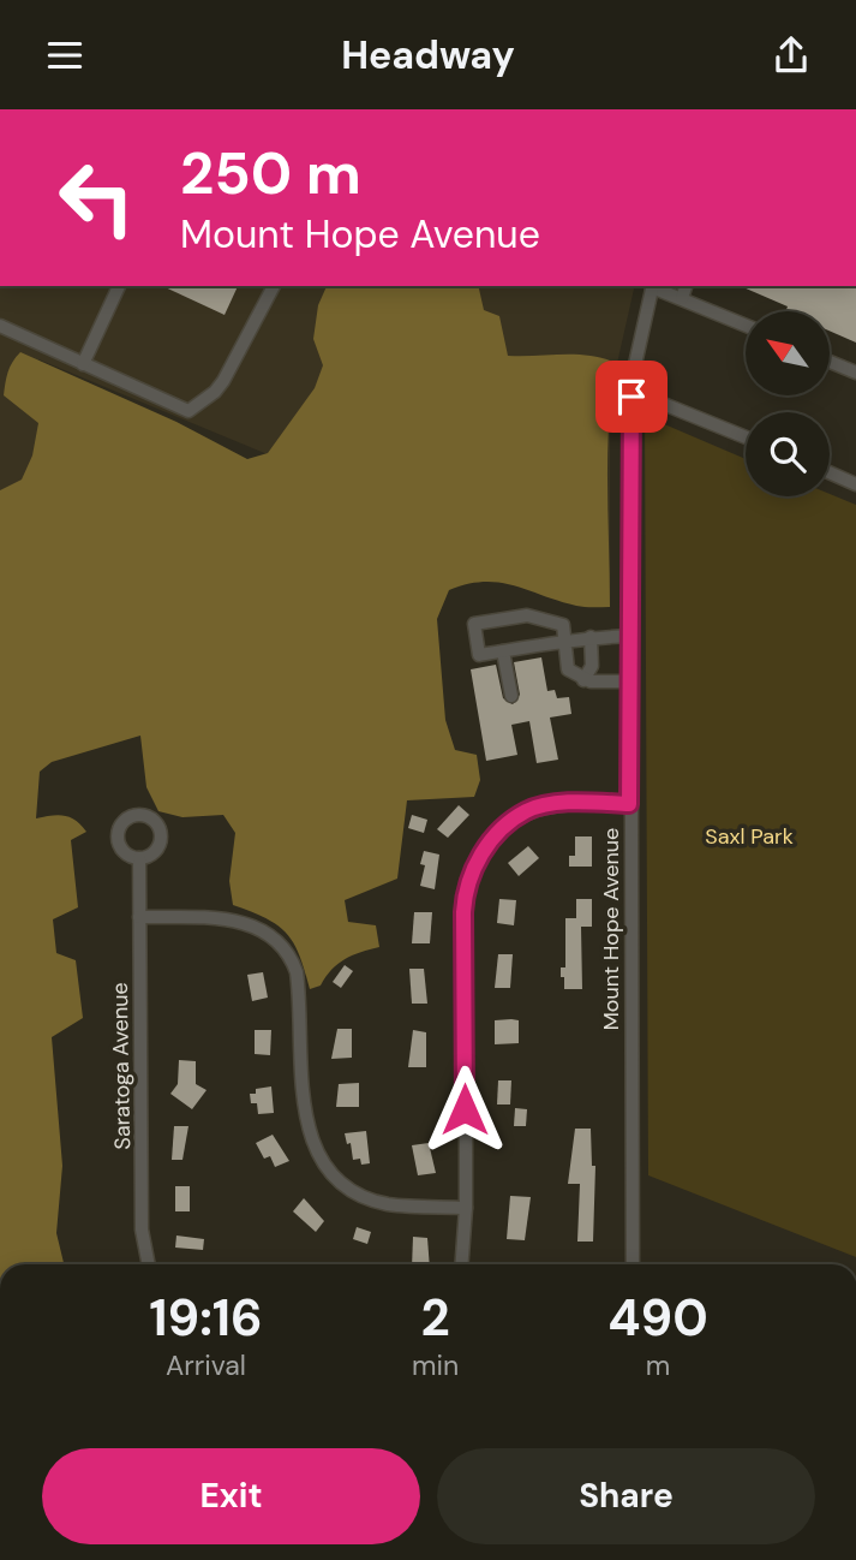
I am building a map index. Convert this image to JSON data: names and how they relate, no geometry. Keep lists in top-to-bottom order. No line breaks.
{"streets":{"street":["Mount Hope Avenue","Saratoga Avenue"]},"parks":["Saxl Park"],"north":"top left","page":{"header":"Headway","turn":["250 m","Mount Hope Avenue"],"eta":["19:16","Arrival","2","min","490","m"],"buttons":["Exit","Share"]}}
